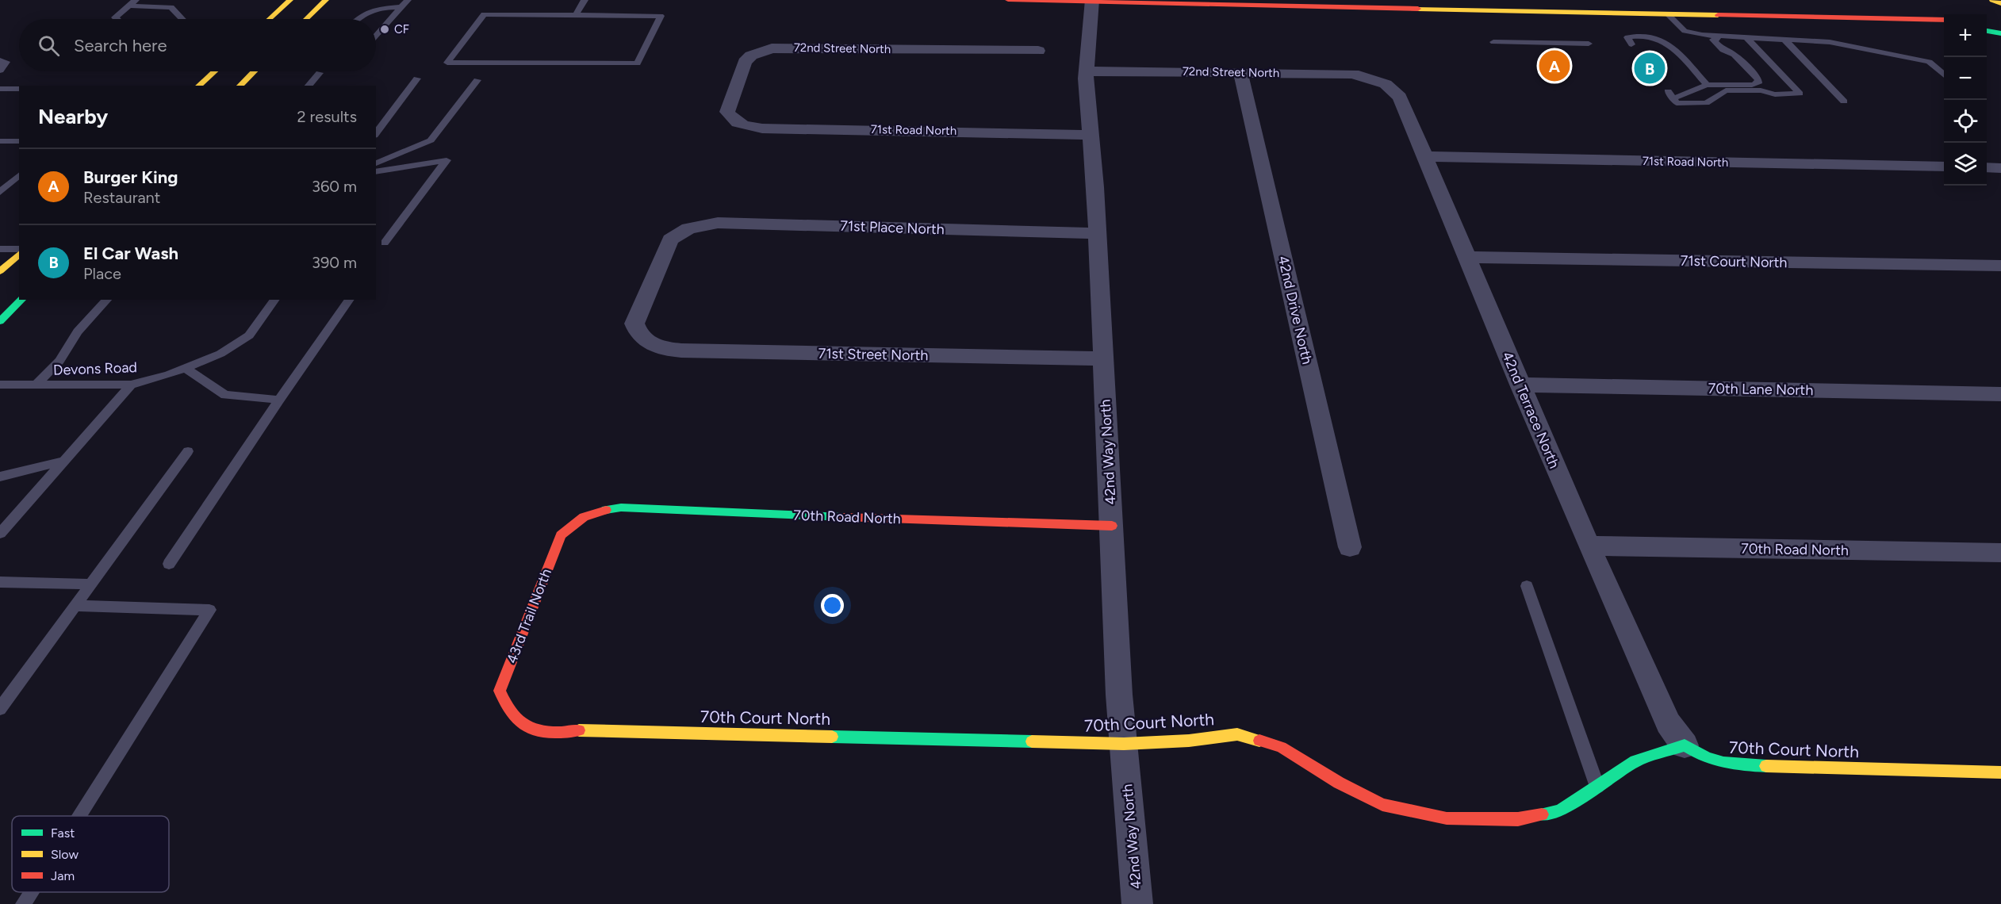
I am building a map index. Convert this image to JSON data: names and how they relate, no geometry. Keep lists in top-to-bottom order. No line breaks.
{"streets":{"main road":["70th Road North","43rd Trail North","70th Court North"],"street":["72nd Street North","71st Road North","71st Place North","71st Court North","42nd Drive North","71st Street North","70th Lane North","42nd Terrace North","42nd Way North"],"lane":["Devons Road"]},"crossings":[["72nd Street North","71st Road North"],["72nd Street North","42nd Drive North"],["72nd Street North","42nd Terrace North"],["72nd Street North","42nd Way North"],["71st Road North","42nd Terrace North"],["71st Road North","42nd Way North"],["71st Place North","71st Street North"],["71st Place North","42nd Way North"],["71st Court North","42nd Terrace North"],["71st Street North","42nd Way North"],["70th Lane North","42nd Terrace North"],["42nd Terrace North","70th Road North"],["42nd Terrace North","70th Court North"],["42nd Way North","70th Road North"],["42nd Way North","70th Court North"],["70th Road North","43rd Trail North"],["43rd Trail North","70th Court North"]],"places":["CF"],"legend":["Fast","Slow","Jam"],"page":{"map_buttons":["+","−"],"search":"Search here","pins":["A","B"],"heading":["Nearby","2 results"],"list":[{"mark":"A","name":"Burger King","note":"Restaurant","value":"360 m"},{"mark":"B","name":"El Car Wash","note":"Place","value":"390 m"}]}}
